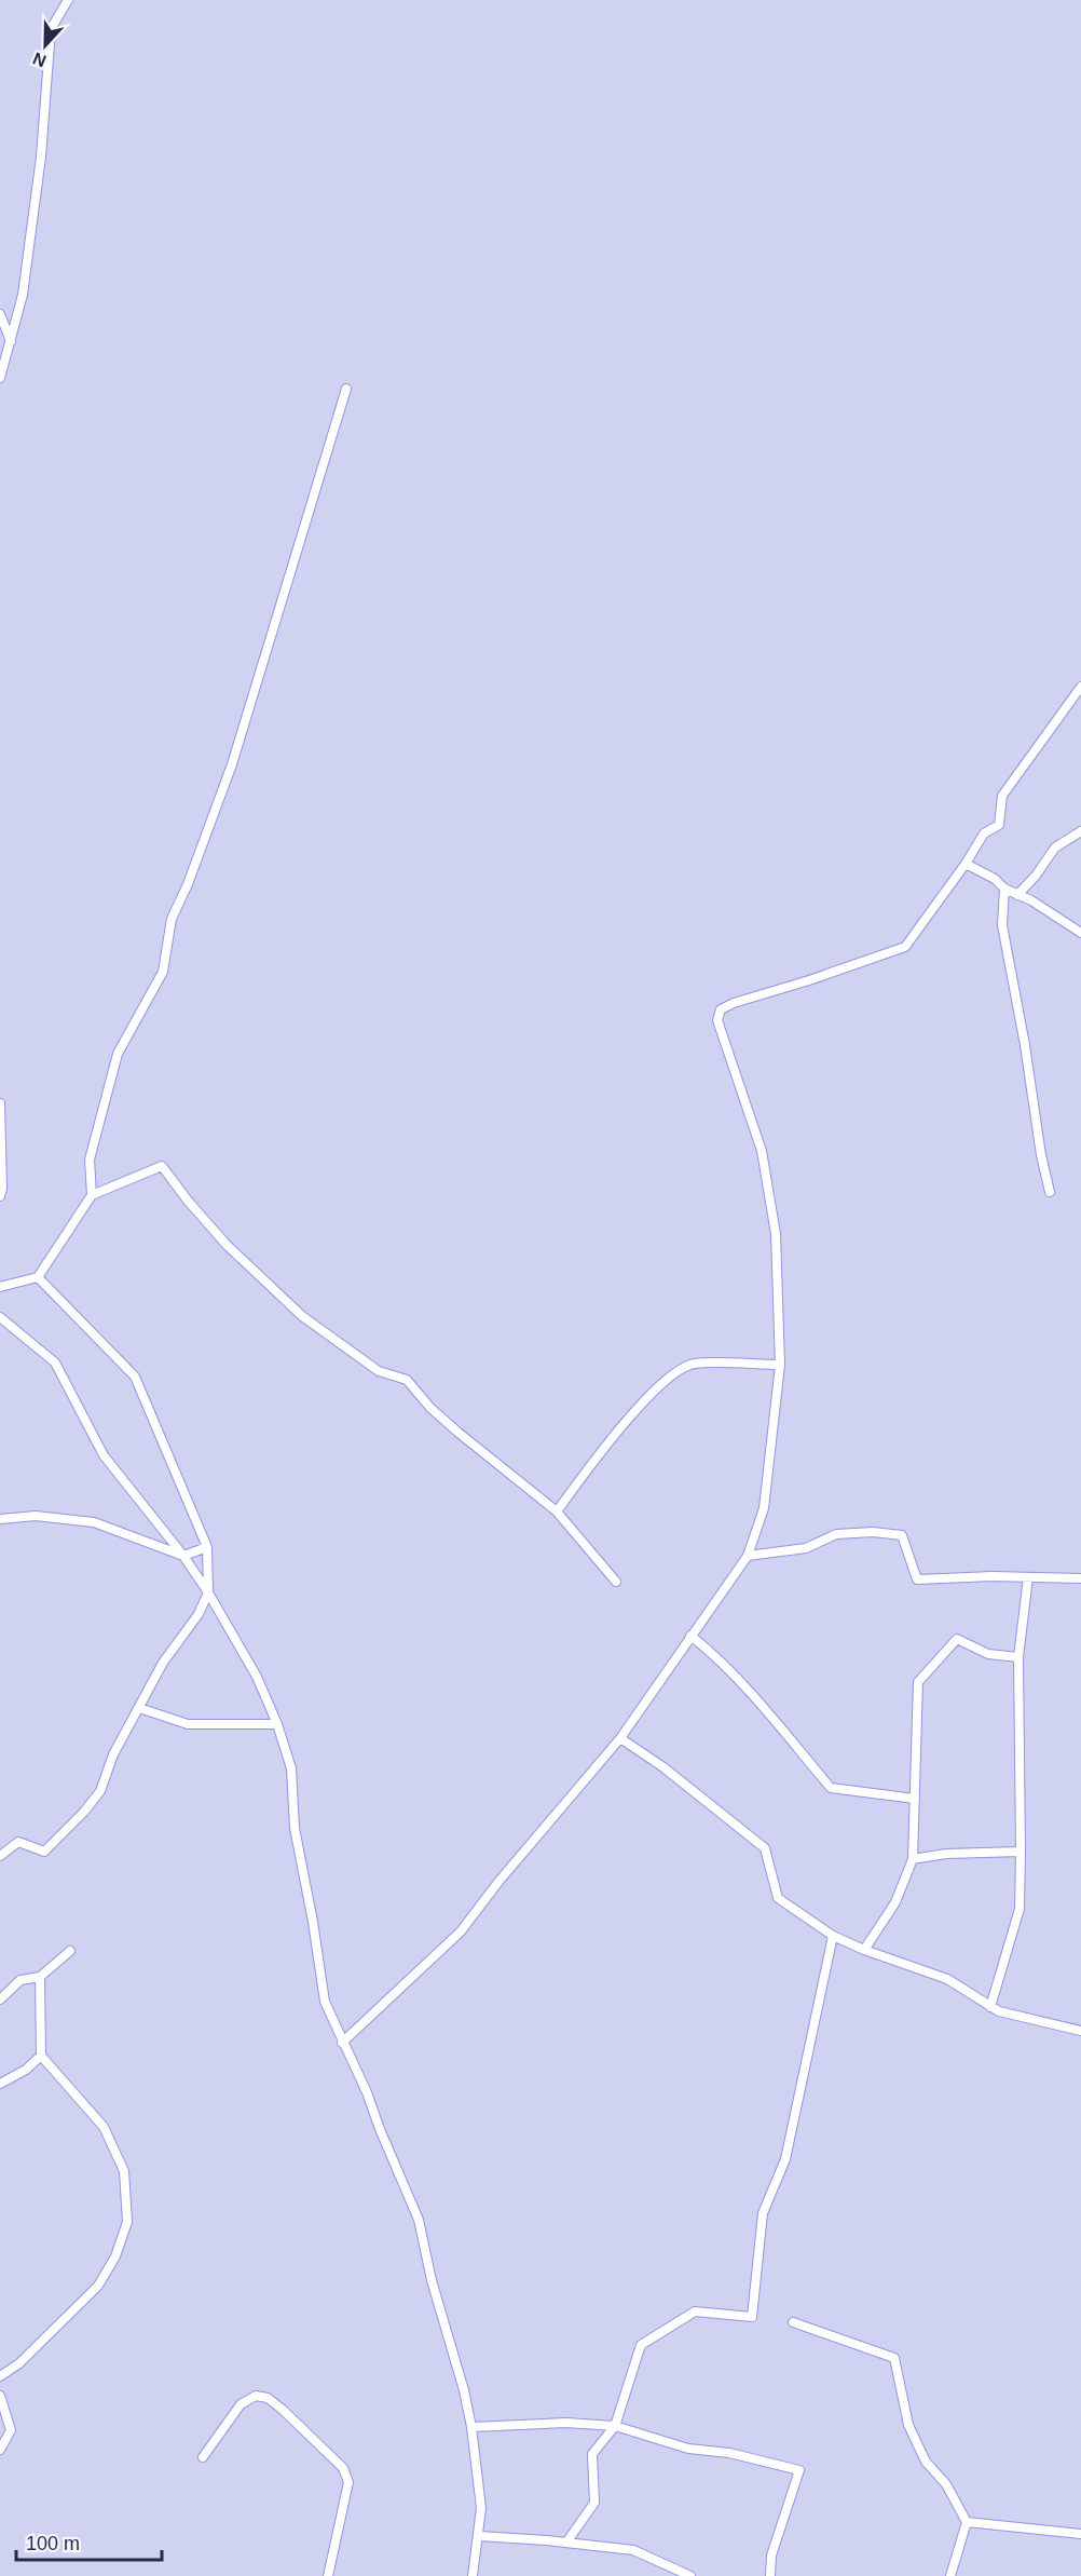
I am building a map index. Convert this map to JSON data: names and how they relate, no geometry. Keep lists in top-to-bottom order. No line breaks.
{"scale_bar":"100 m","north":"bottom"}
